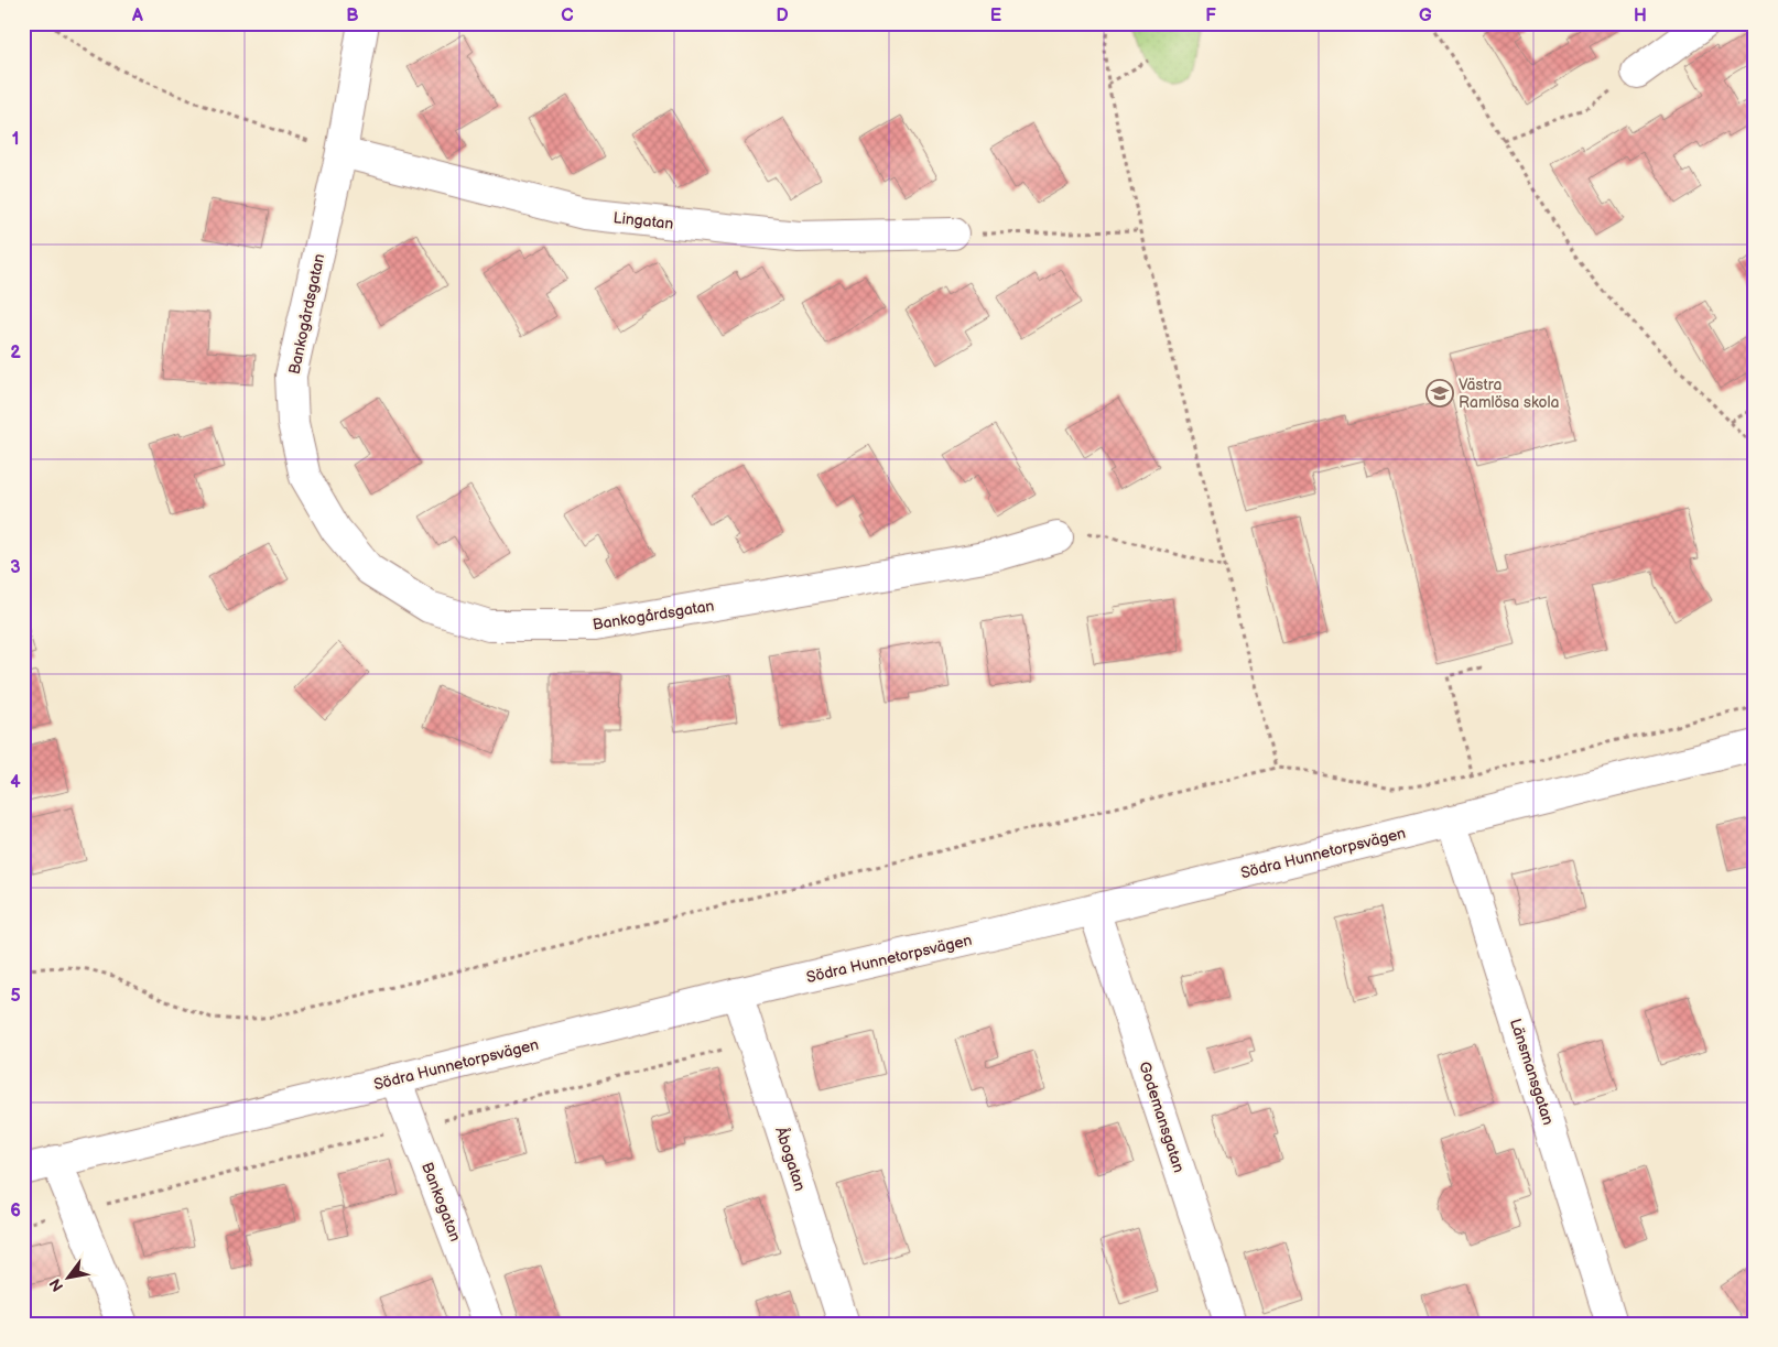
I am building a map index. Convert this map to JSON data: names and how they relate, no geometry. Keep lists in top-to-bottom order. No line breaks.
{"streets":{"street":["Lingatan","Bankogårdsgatan","Södra Hunnetorpsvägen","Länsmansgatan","Godemansgatan","Åbogatan","Bankogatan"]},"crossings":[["Lingatan","Bankogårdsgatan"],["Södra Hunnetorpsvägen","Länsmansgatan"],["Södra Hunnetorpsvägen","Godemansgatan"],["Södra Hunnetorpsvägen","Åbogatan"],["Södra Hunnetorpsvägen","Bankogatan"]],"places":{"school or university":["Västra Ramlösa skola"]},"north":"bottom left","grid":{"columns":["A","B","C","D","E","F","G","H"],"rows":["1","2","3","4","5","6"]}}
